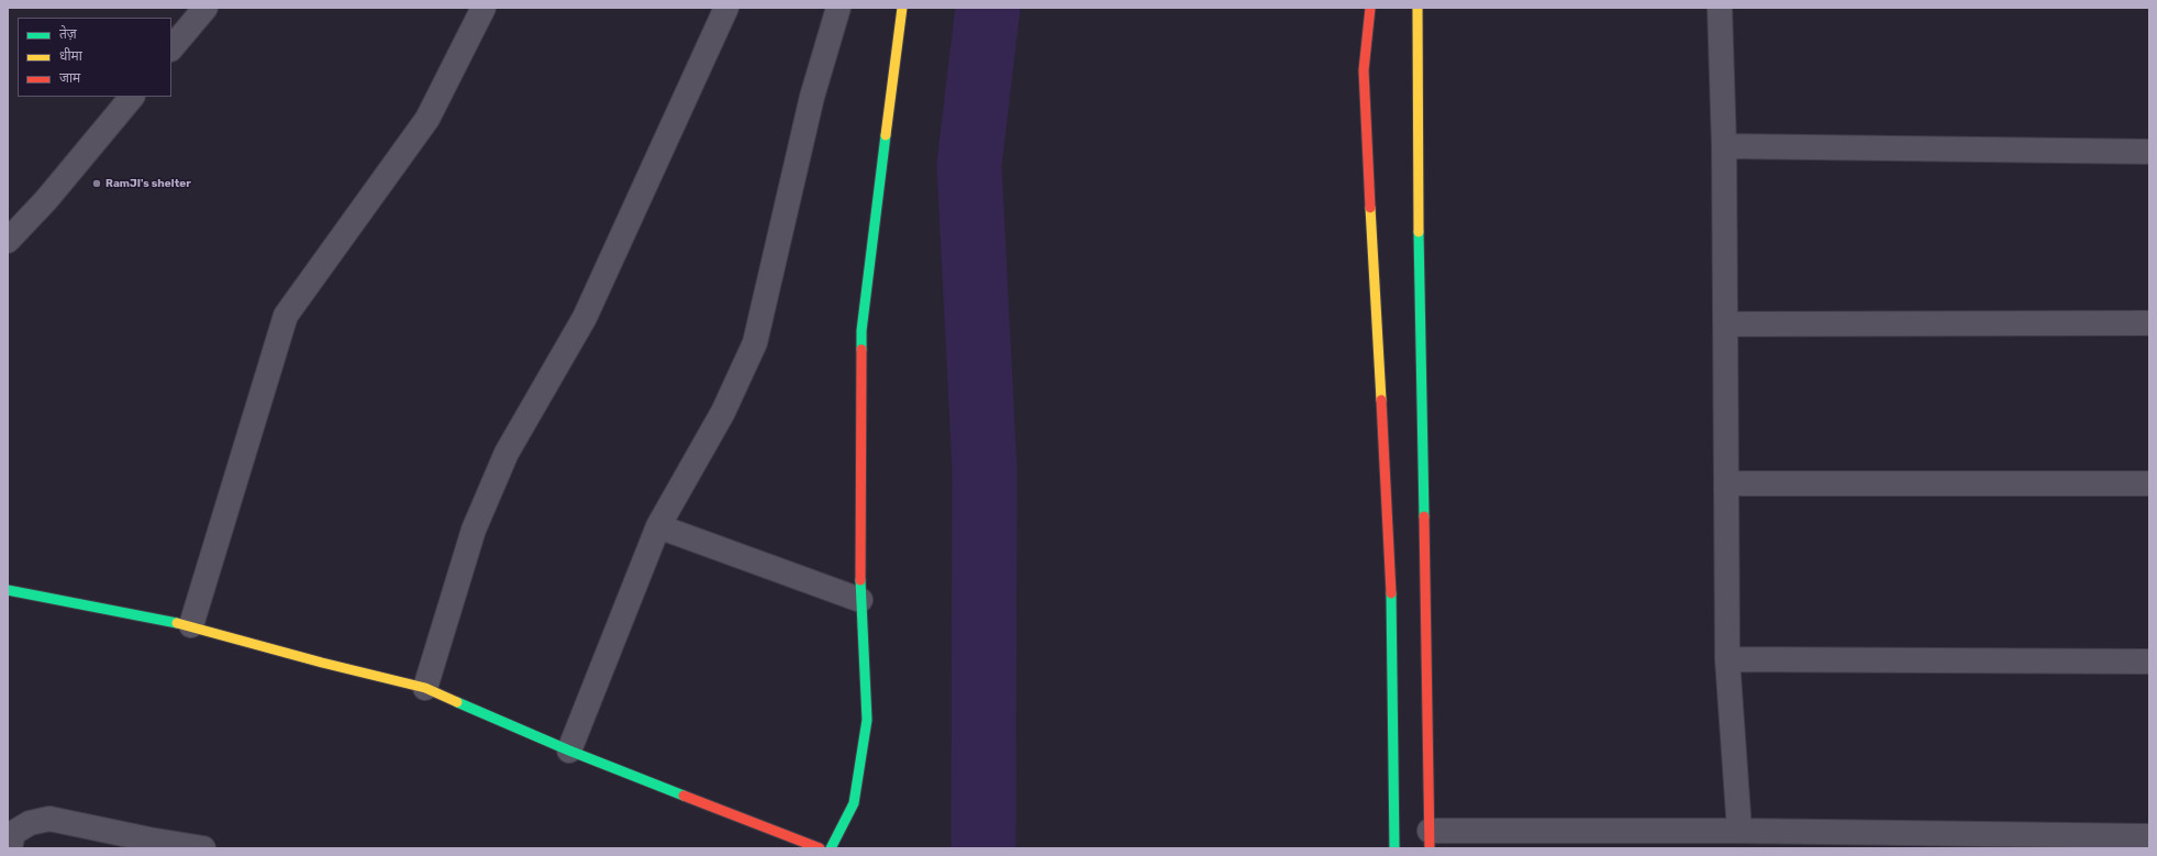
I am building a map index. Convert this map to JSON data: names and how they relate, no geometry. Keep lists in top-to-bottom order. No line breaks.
{"places":["RamJI's shelter"],"legend":["तेज़","धीमा","जाम"]}
